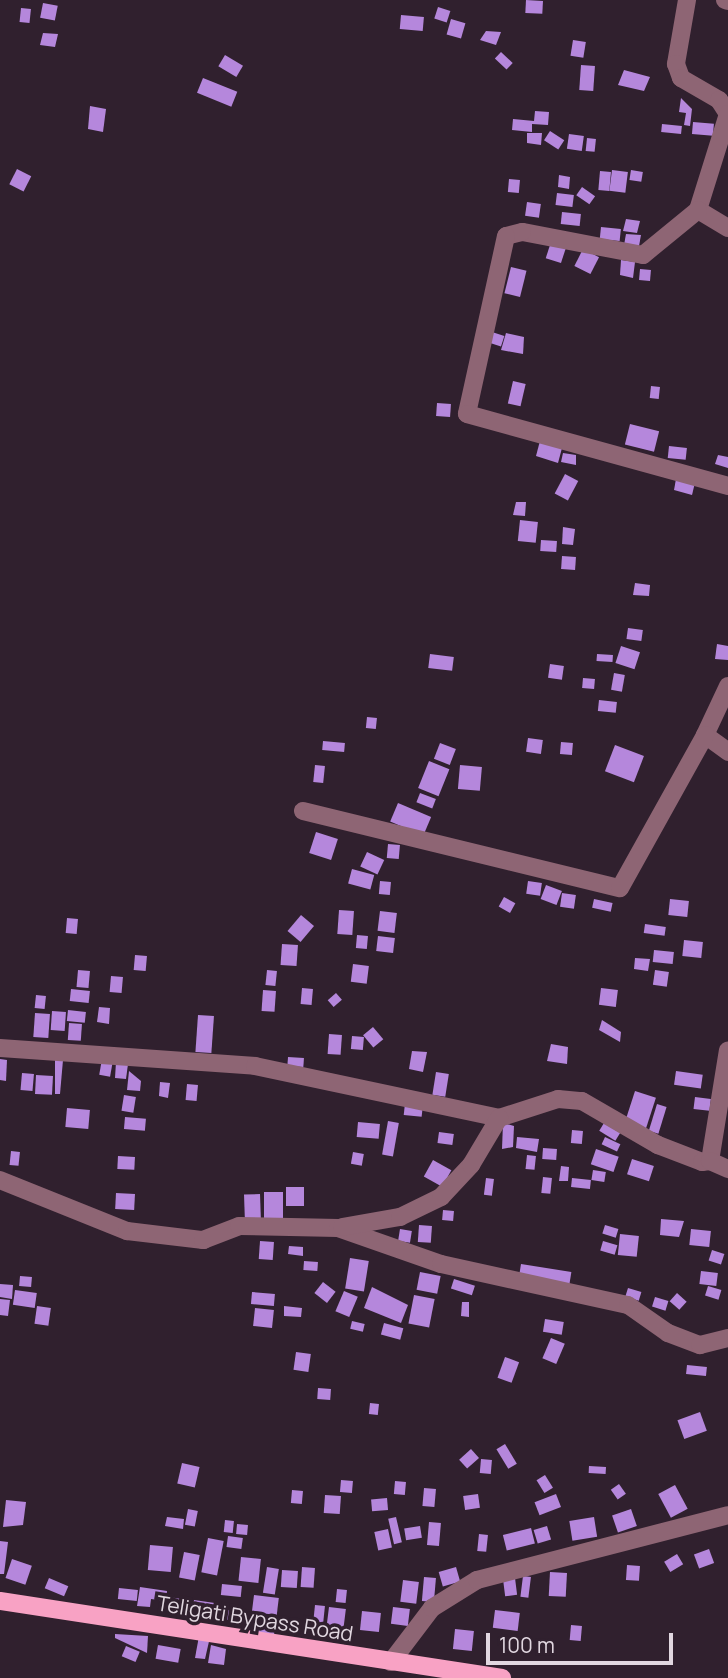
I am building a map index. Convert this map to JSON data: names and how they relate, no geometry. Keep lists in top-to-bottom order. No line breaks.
{"streets":{"main road":["Teligati Bypass Road"]},"scale_bar":"100 m"}
